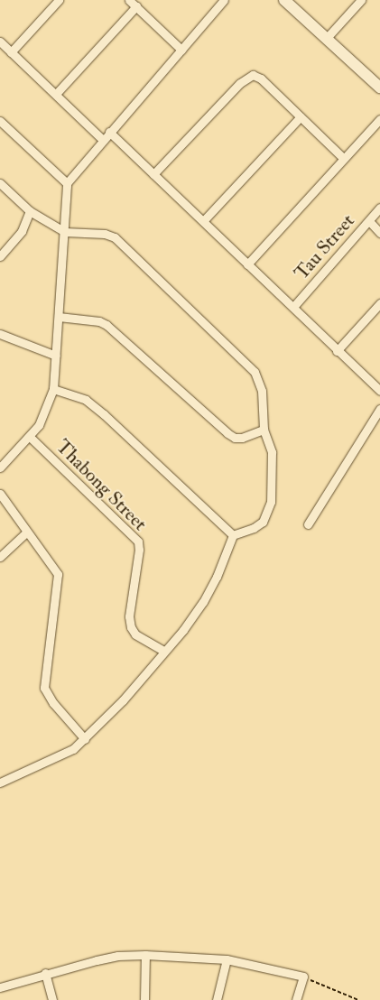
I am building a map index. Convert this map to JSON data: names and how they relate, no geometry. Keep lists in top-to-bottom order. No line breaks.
{"streets":{"street":["Tau Street","Thabong Street"]}}
